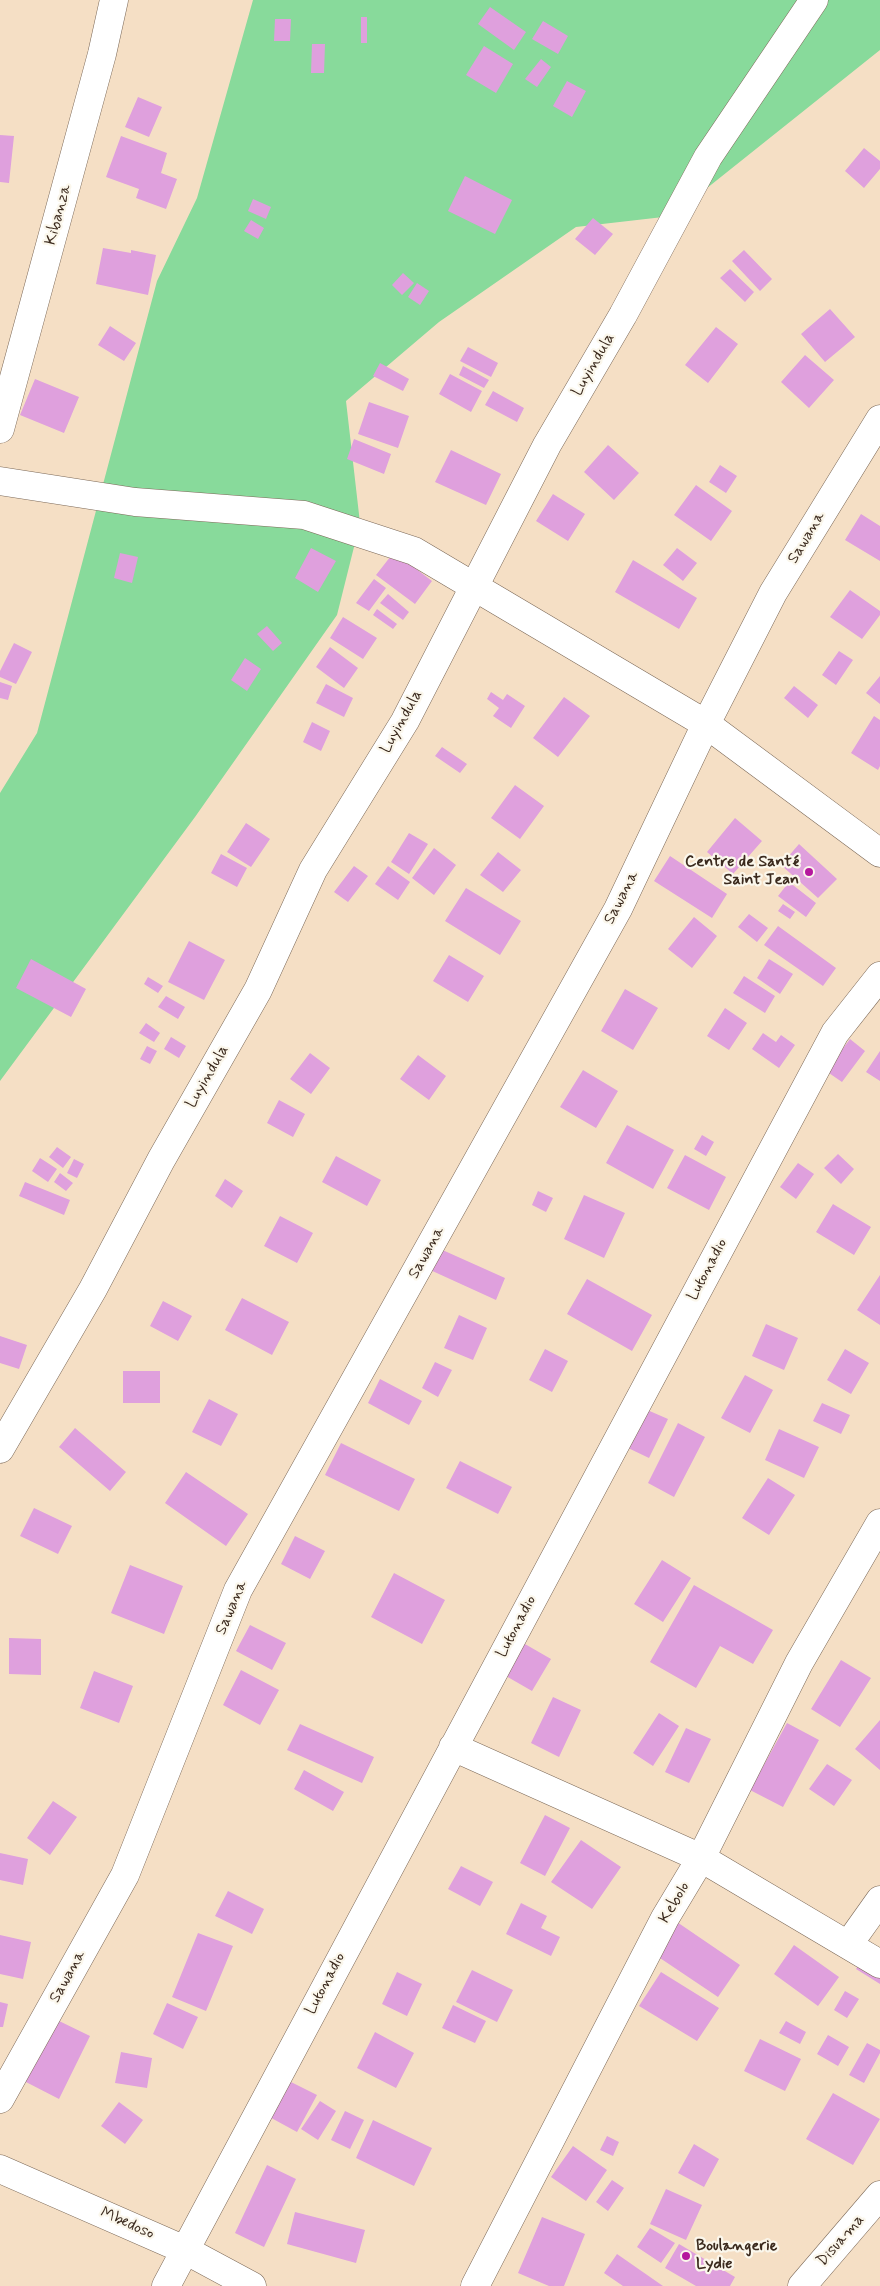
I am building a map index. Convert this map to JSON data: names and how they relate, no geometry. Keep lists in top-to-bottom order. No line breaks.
{"streets":{"street":["Kibanza","Luyindula","Sawana","Lutonadio","Kebolo","Mbedoso","Disuama"]},"crossings":[["Lutonadio","Mbedoso"]],"places":["Centre de Santé Saint Jean","Boulangerie Lydie"]}
